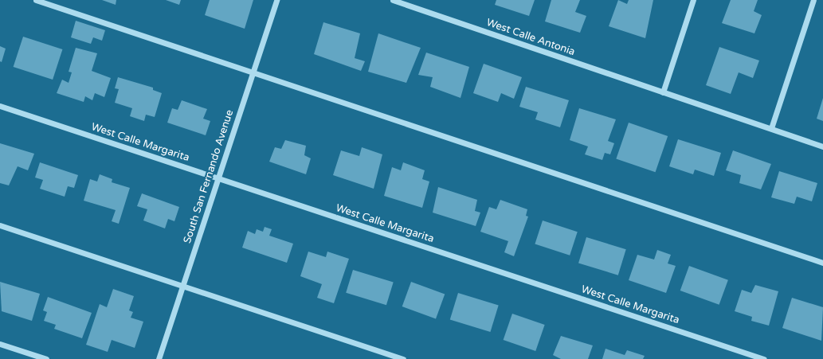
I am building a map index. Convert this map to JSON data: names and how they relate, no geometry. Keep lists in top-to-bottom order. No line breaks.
{"streets":{"street":["West Calle Antonia","West Calle Margarita","South San Fernando Avenue"]},"crossings":[["West Calle Margarita","South San Fernando Avenue"]]}
